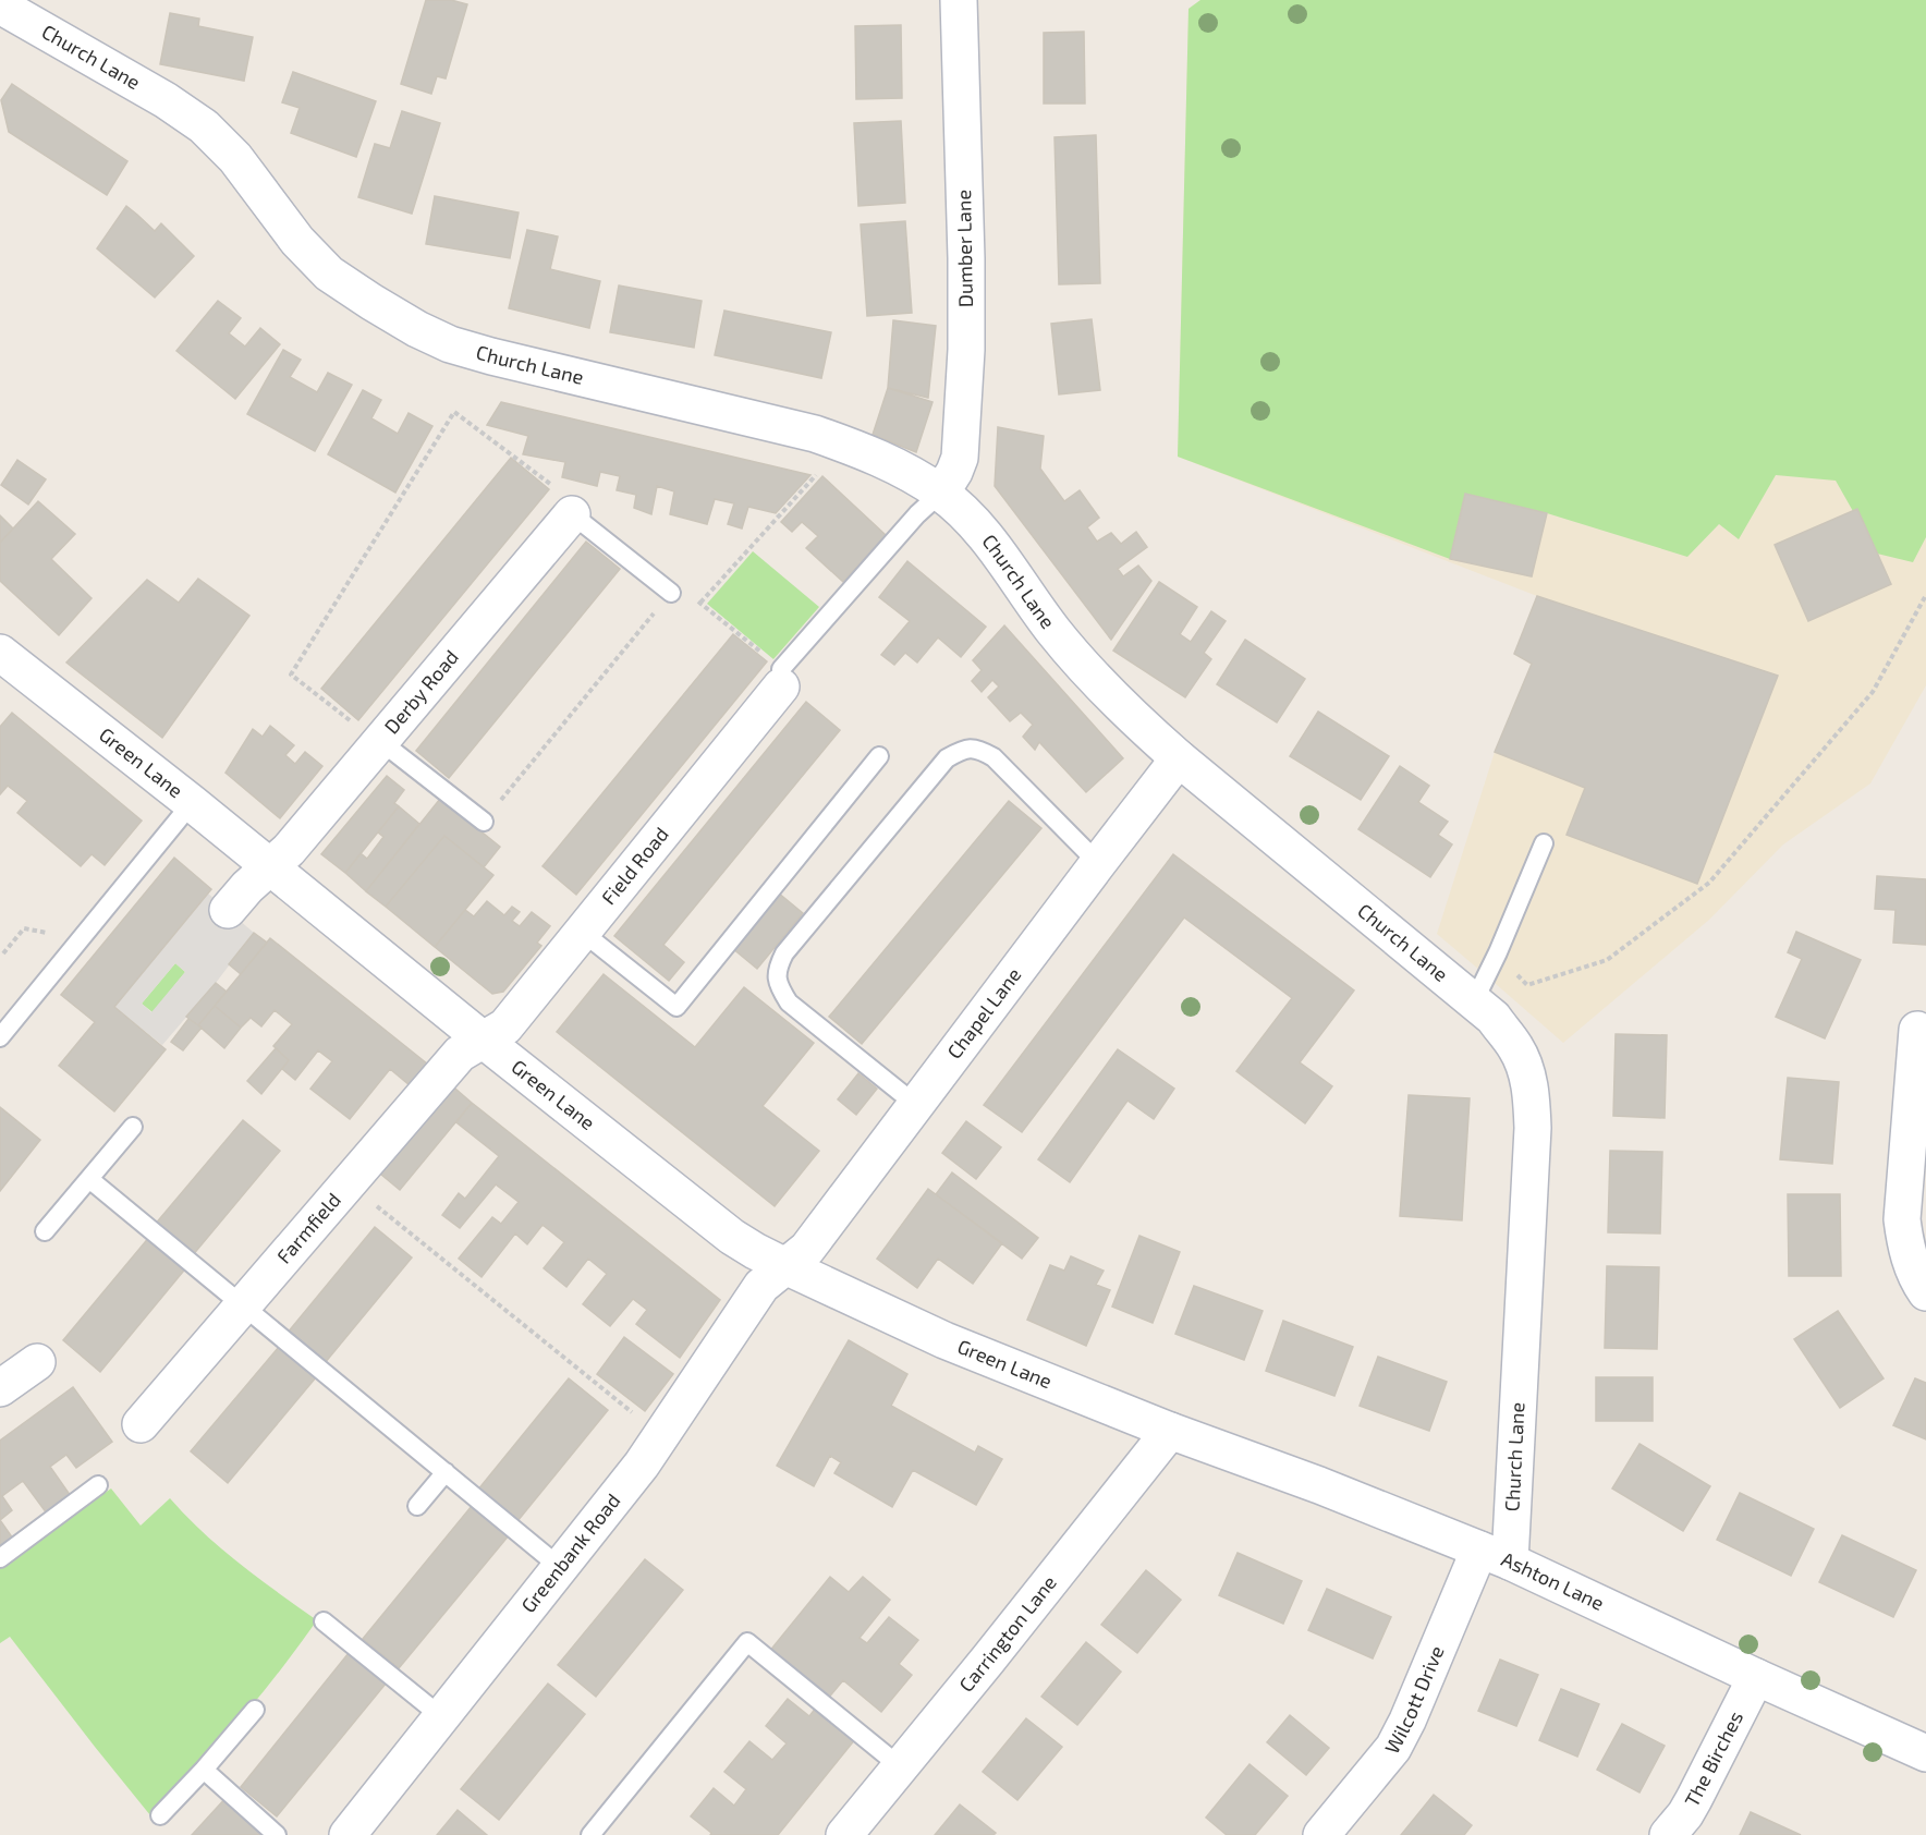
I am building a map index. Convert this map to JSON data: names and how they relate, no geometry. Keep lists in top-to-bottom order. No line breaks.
{"streets":{"street":["Church Lane","Dumber Lane","Derby Road","Green Lane","Field Road","Chapel Lane","Farmfield","Greenbank Road","Ashton Lane","Carrington Lane","Wilcott Drive","The Birches"]},"crossings":[["Church Lane","Dumber Lane"],["Church Lane","Chapel Lane"],["Church Lane","Ashton Lane"],["Church Lane","Wilcott Drive"],["Derby Road","Green Lane"],["Green Lane","Field Road"],["Green Lane","Chapel Lane"],["Green Lane","Farmfield"],["Green Lane","Greenbank Road"],["Green Lane","Ashton Lane"],["Green Lane","Carrington Lane"],["Field Road","Farmfield"],["Chapel Lane","Greenbank Road"],["Ashton Lane","Carrington Lane"],["Ashton Lane","Wilcott Drive"],["Ashton Lane","The Birches"]]}
